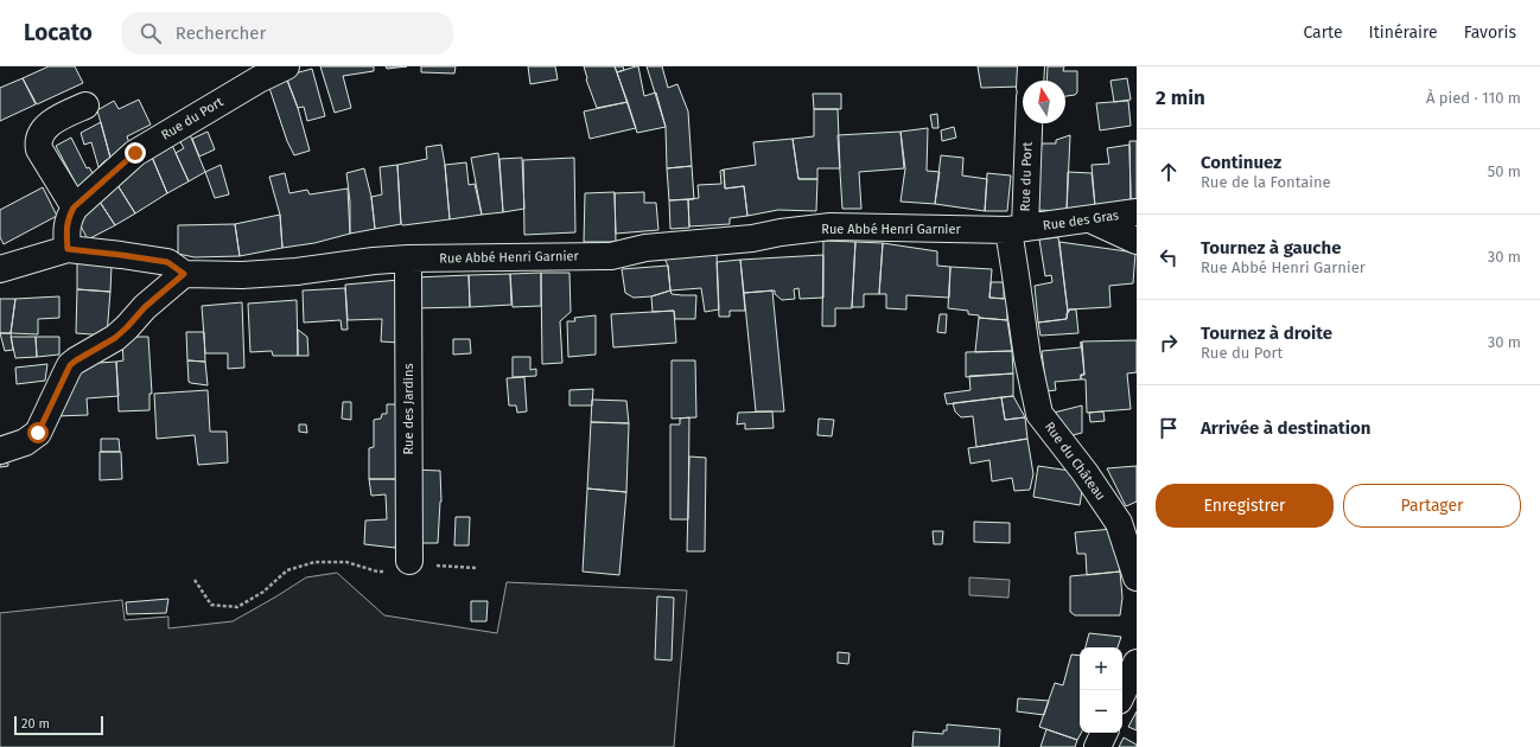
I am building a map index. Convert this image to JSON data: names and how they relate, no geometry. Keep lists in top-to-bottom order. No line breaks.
{"streets":{"street":["Rue du Port","Rue des Gras","Rue Abbé Henri Garnier","Rue des Jardins","Rue du Château"]},"crossings":[["Rue du Port","Rue des Gras"],["Rue du Port","Rue Abbé Henri Garnier"],["Rue du Port","Rue du Château"],["Rue des Gras","Rue Abbé Henri Garnier"],["Rue des Gras","Rue du Château"],["Rue Abbé Henri Garnier","Rue des Jardins"],["Rue Abbé Henri Garnier","Rue du Château"]],"scale_bar":"20 m","north":"top","page":{"header":"Locato","search":"Rechercher","nav":["Carte","Itinéraire","Favoris"],"heading":["2 min","À pied · 110 m"],"list":[["Continuez","Rue de la Fontaine","50 m"],["Tournez à gauche","Rue Abbé Henri Garnier","30 m"],["Tournez à droite","Rue du Port","30 m"],"Arrivée à destination"],"buttons":["Enregistrer","Partager"],"map_buttons":["+","−"],"scale":"20 m"}}
